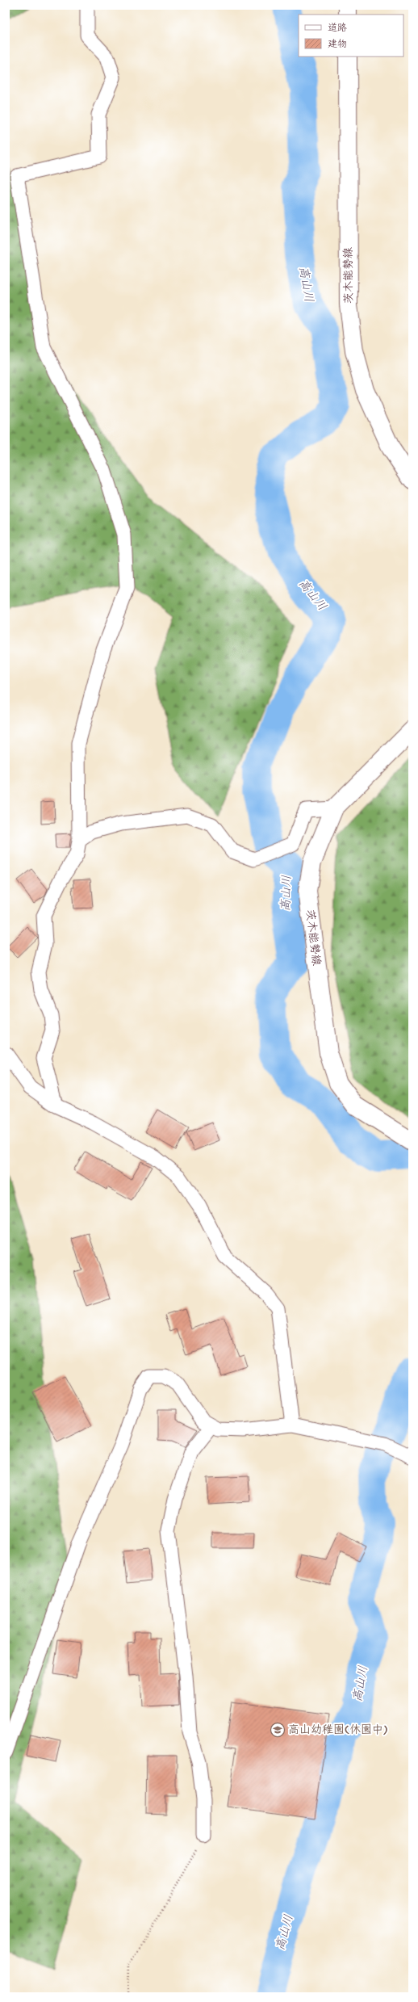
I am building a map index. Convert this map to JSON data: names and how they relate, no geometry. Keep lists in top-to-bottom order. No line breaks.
{"streets":{"main road":["茨木能勢線"]},"water":["高山川"],"places":{"school or university":["高山幼稚園(休園中)"]},"legend":["道路","建物"]}
